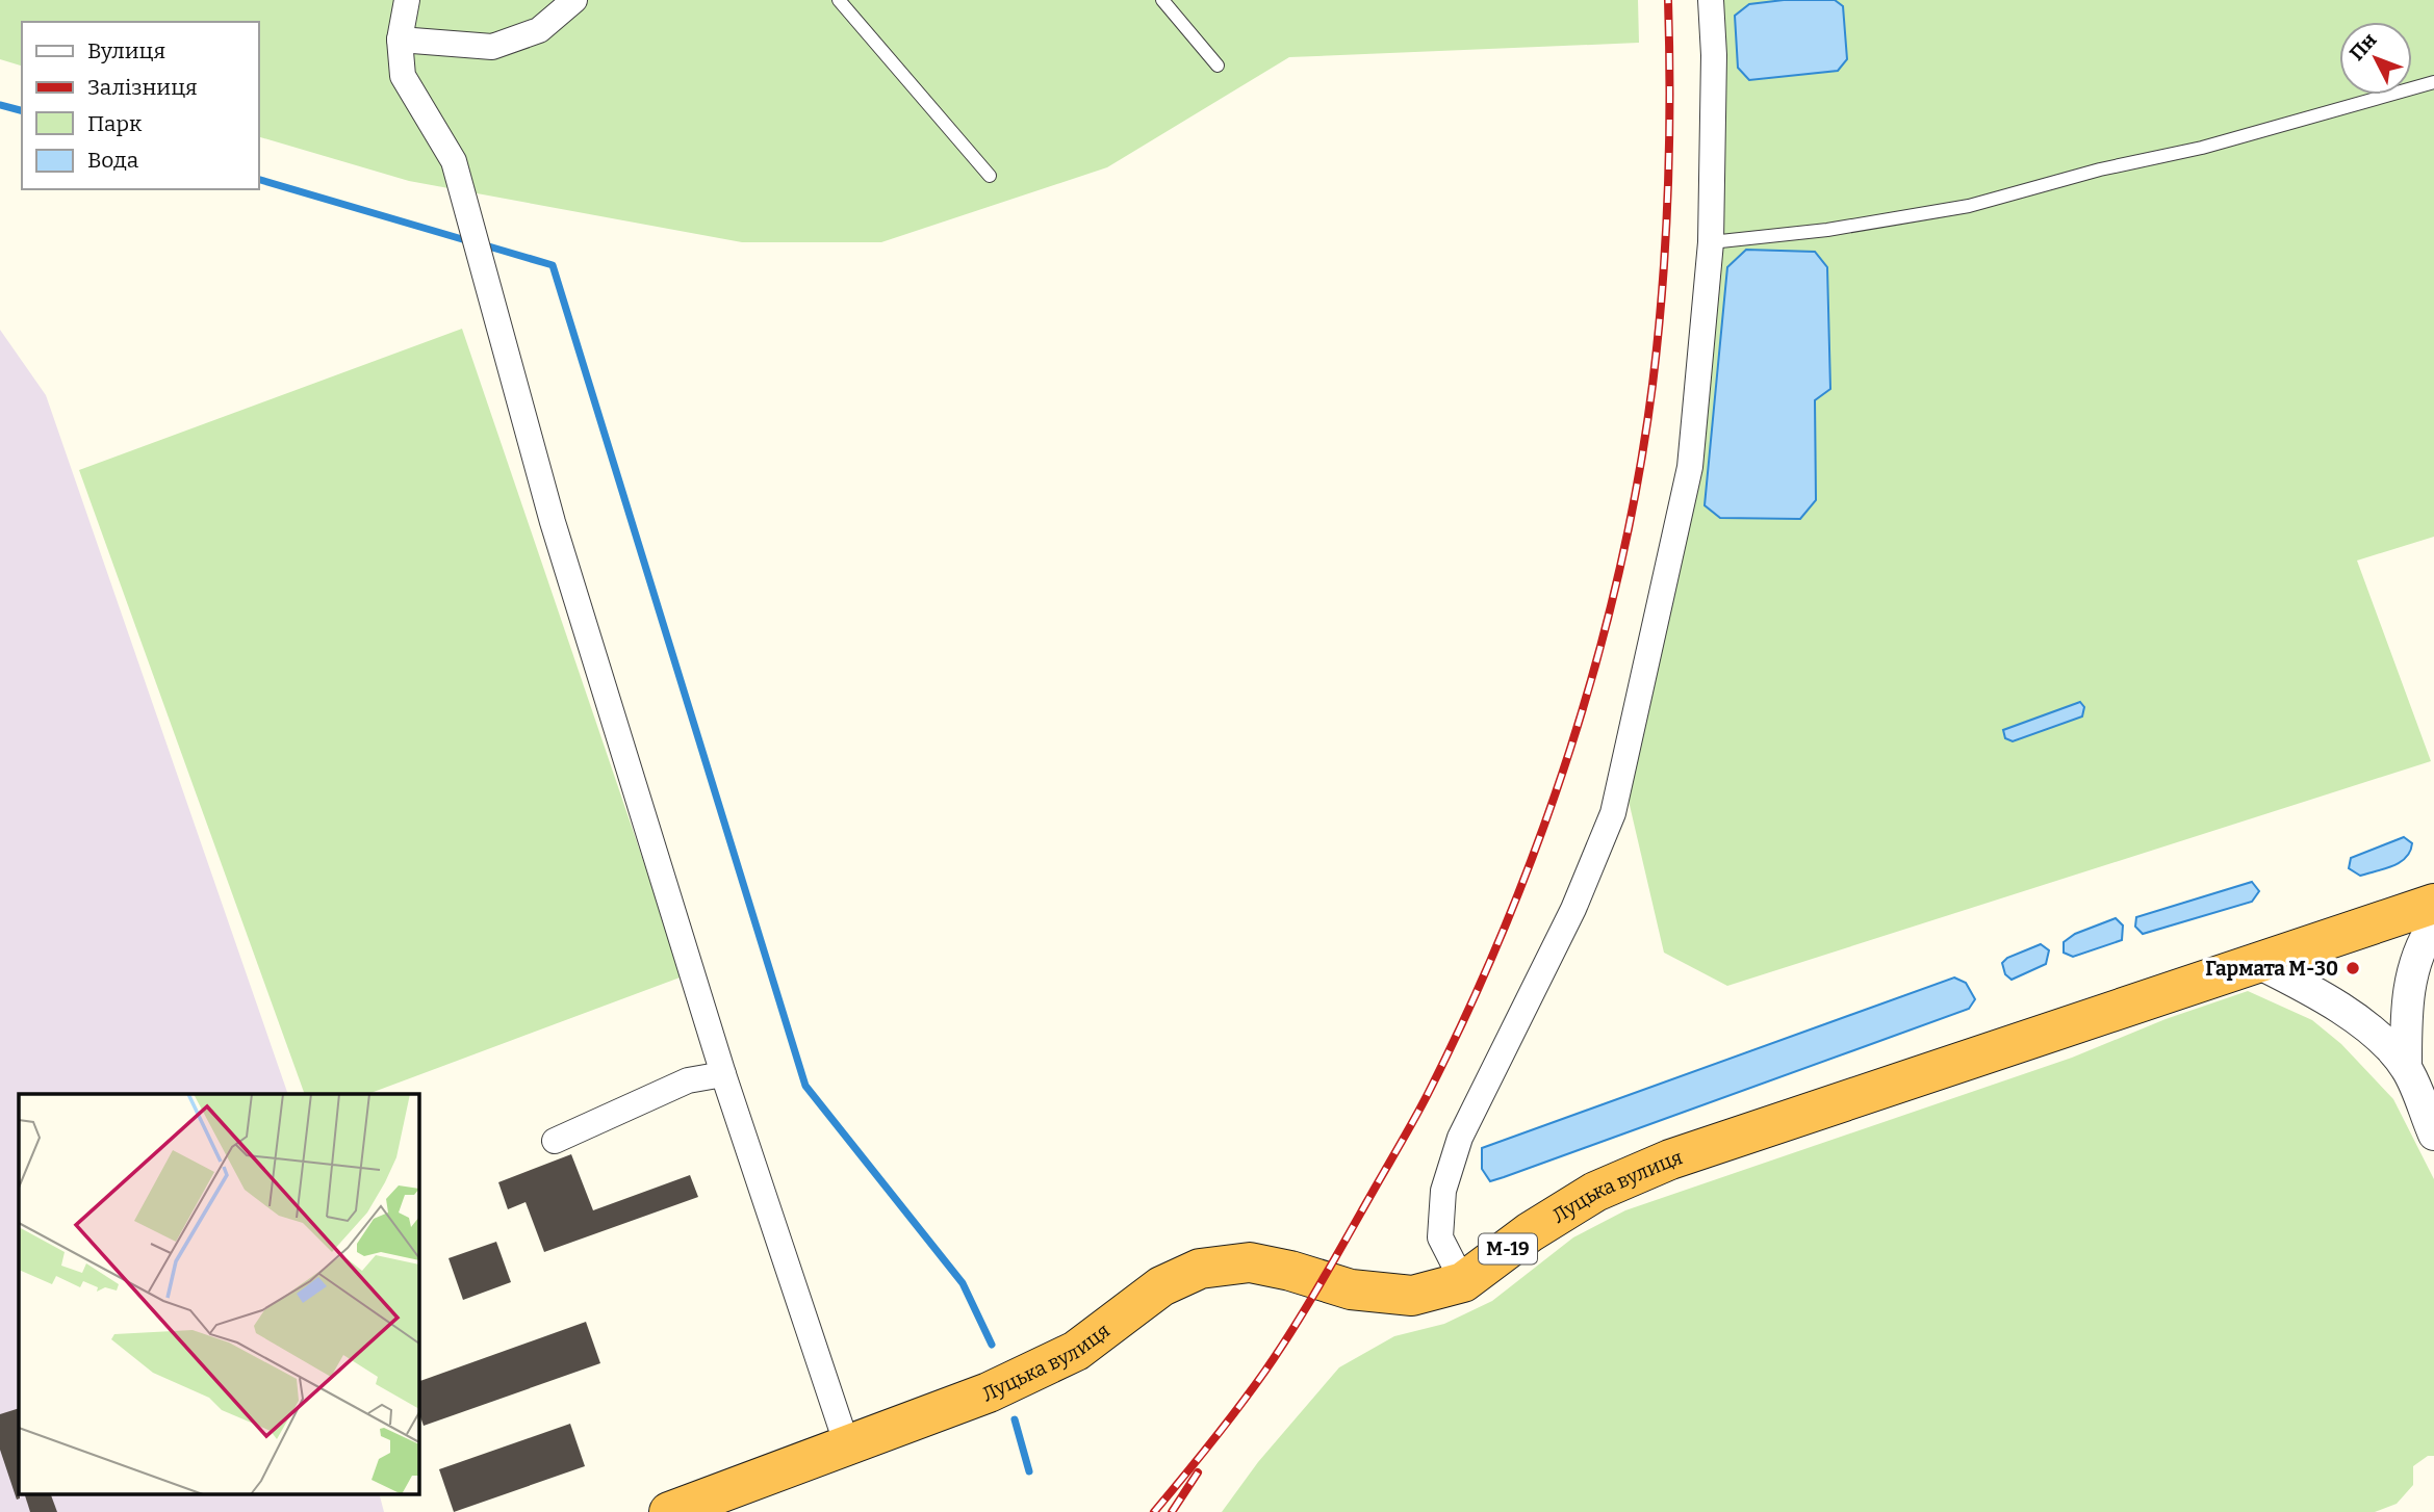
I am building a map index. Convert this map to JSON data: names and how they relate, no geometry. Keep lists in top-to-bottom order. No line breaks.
{"streets":{"highway":["Луцька вулиця","М-19"]},"places":["Гармата М-30"],"legend":["Вулиця","Залізниця","Парк","Вода"],"north":"top left"}
